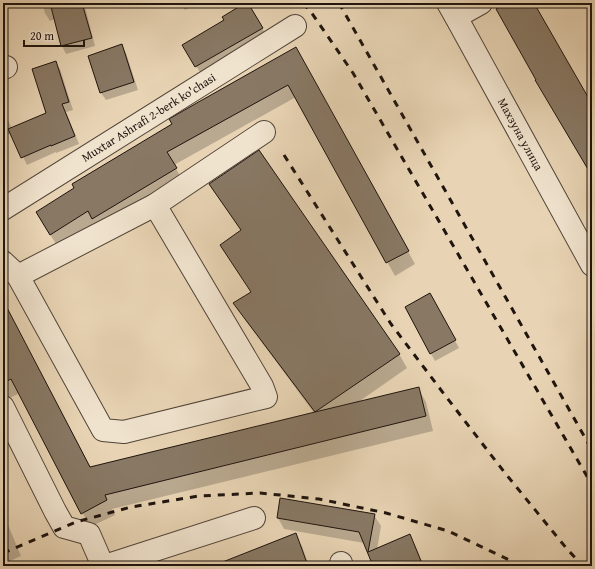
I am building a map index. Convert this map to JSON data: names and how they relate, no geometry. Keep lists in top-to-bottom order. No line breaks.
{"streets":{"street":["Muxtar Ashrafi 2-berk ko'chasi","Махзуна улица"]},"scale_bar":"20 m"}
